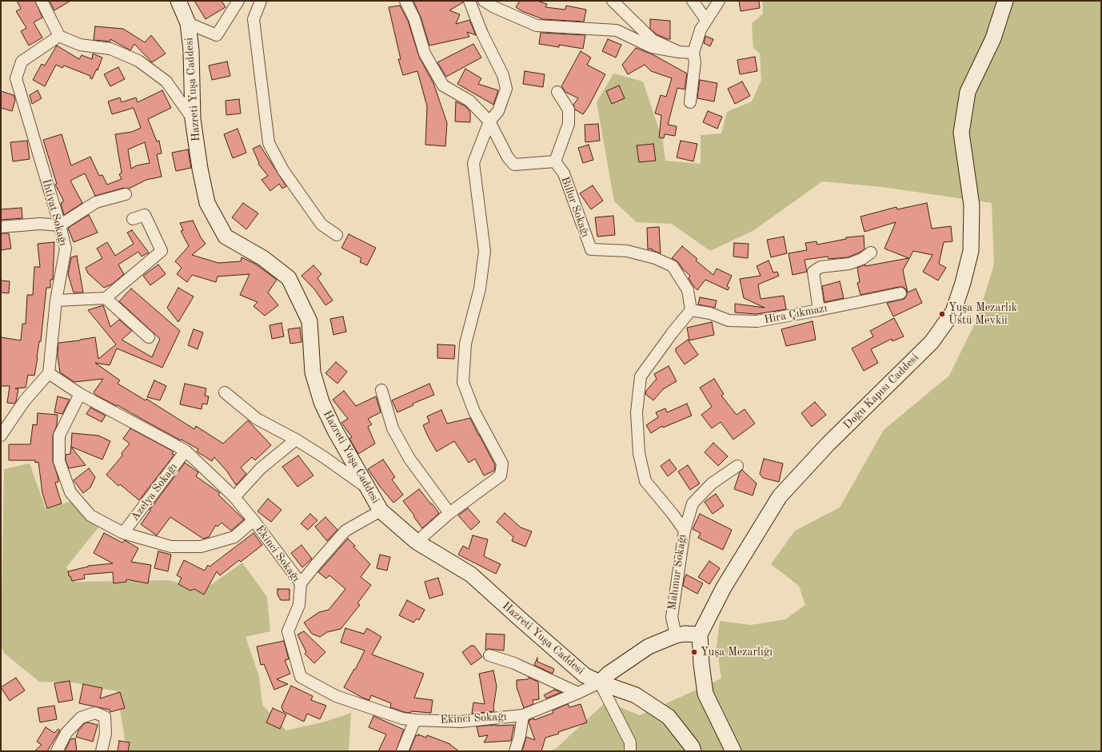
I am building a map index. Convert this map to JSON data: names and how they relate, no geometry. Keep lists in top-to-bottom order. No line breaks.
{"streets":{"street":["Hazreti Yuşa Caddesi","Billur Sokağı","İhtiyat Sokağı","Hira Çıkmazı","Doğu Kapısı Caddesi","Azelya Sokağı","Ekinci Sokağı","Mahmur Sokağı"]},"crossings":[["Hazreti Yuşa Caddesi","Ekinci Sokağı"],["Billur Sokağı","Hira Çıkmazı"],["Billur Sokağı","Mahmur Sokağı"],["İhtiyat Sokağı","Ekinci Sokağı"],["Hira Çıkmazı","Mahmur Sokağı"],["Azelya Sokağı","Ekinci Sokağı"]],"places":["Yuşa Mezarlık Üstü Mevkii","Yuşa Mezarlığı"]}
